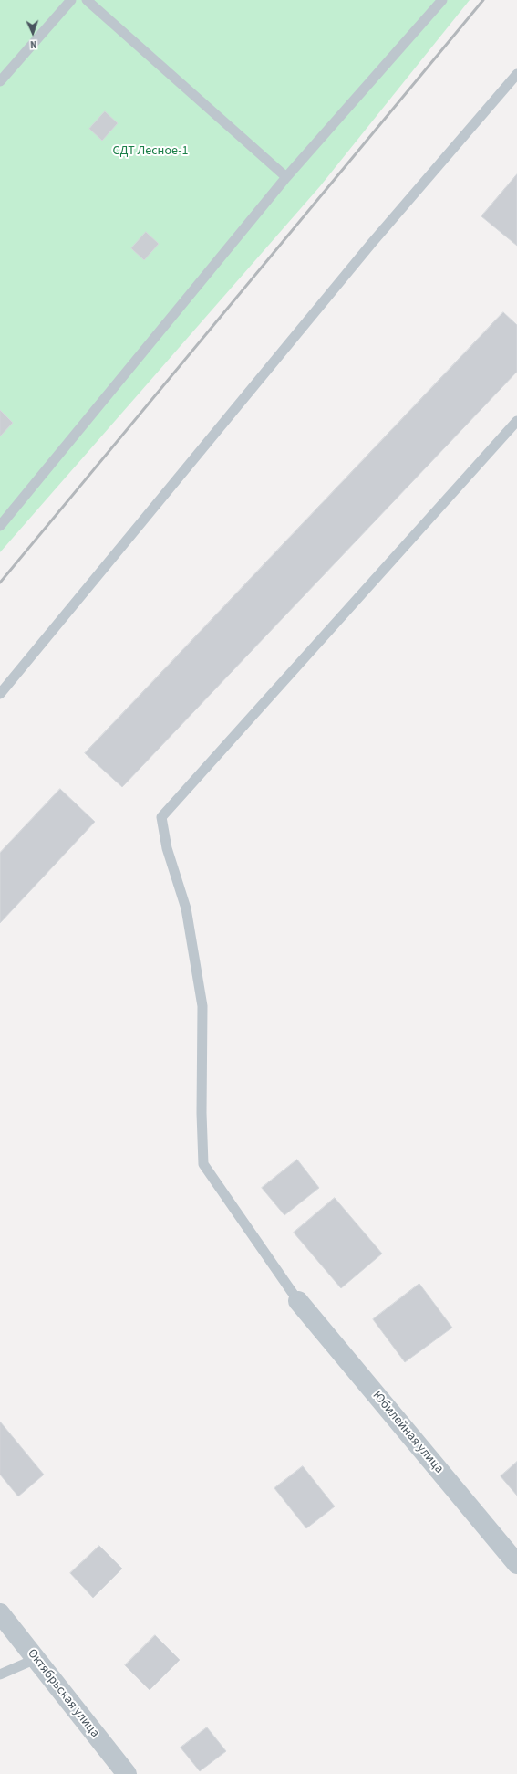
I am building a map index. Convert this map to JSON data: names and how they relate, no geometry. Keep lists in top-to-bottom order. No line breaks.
{"streets":{"street":["Юбилейная улица","Октябрьская улица"]},"parks":["СДТ Лесное-1"],"north":"bottom"}
